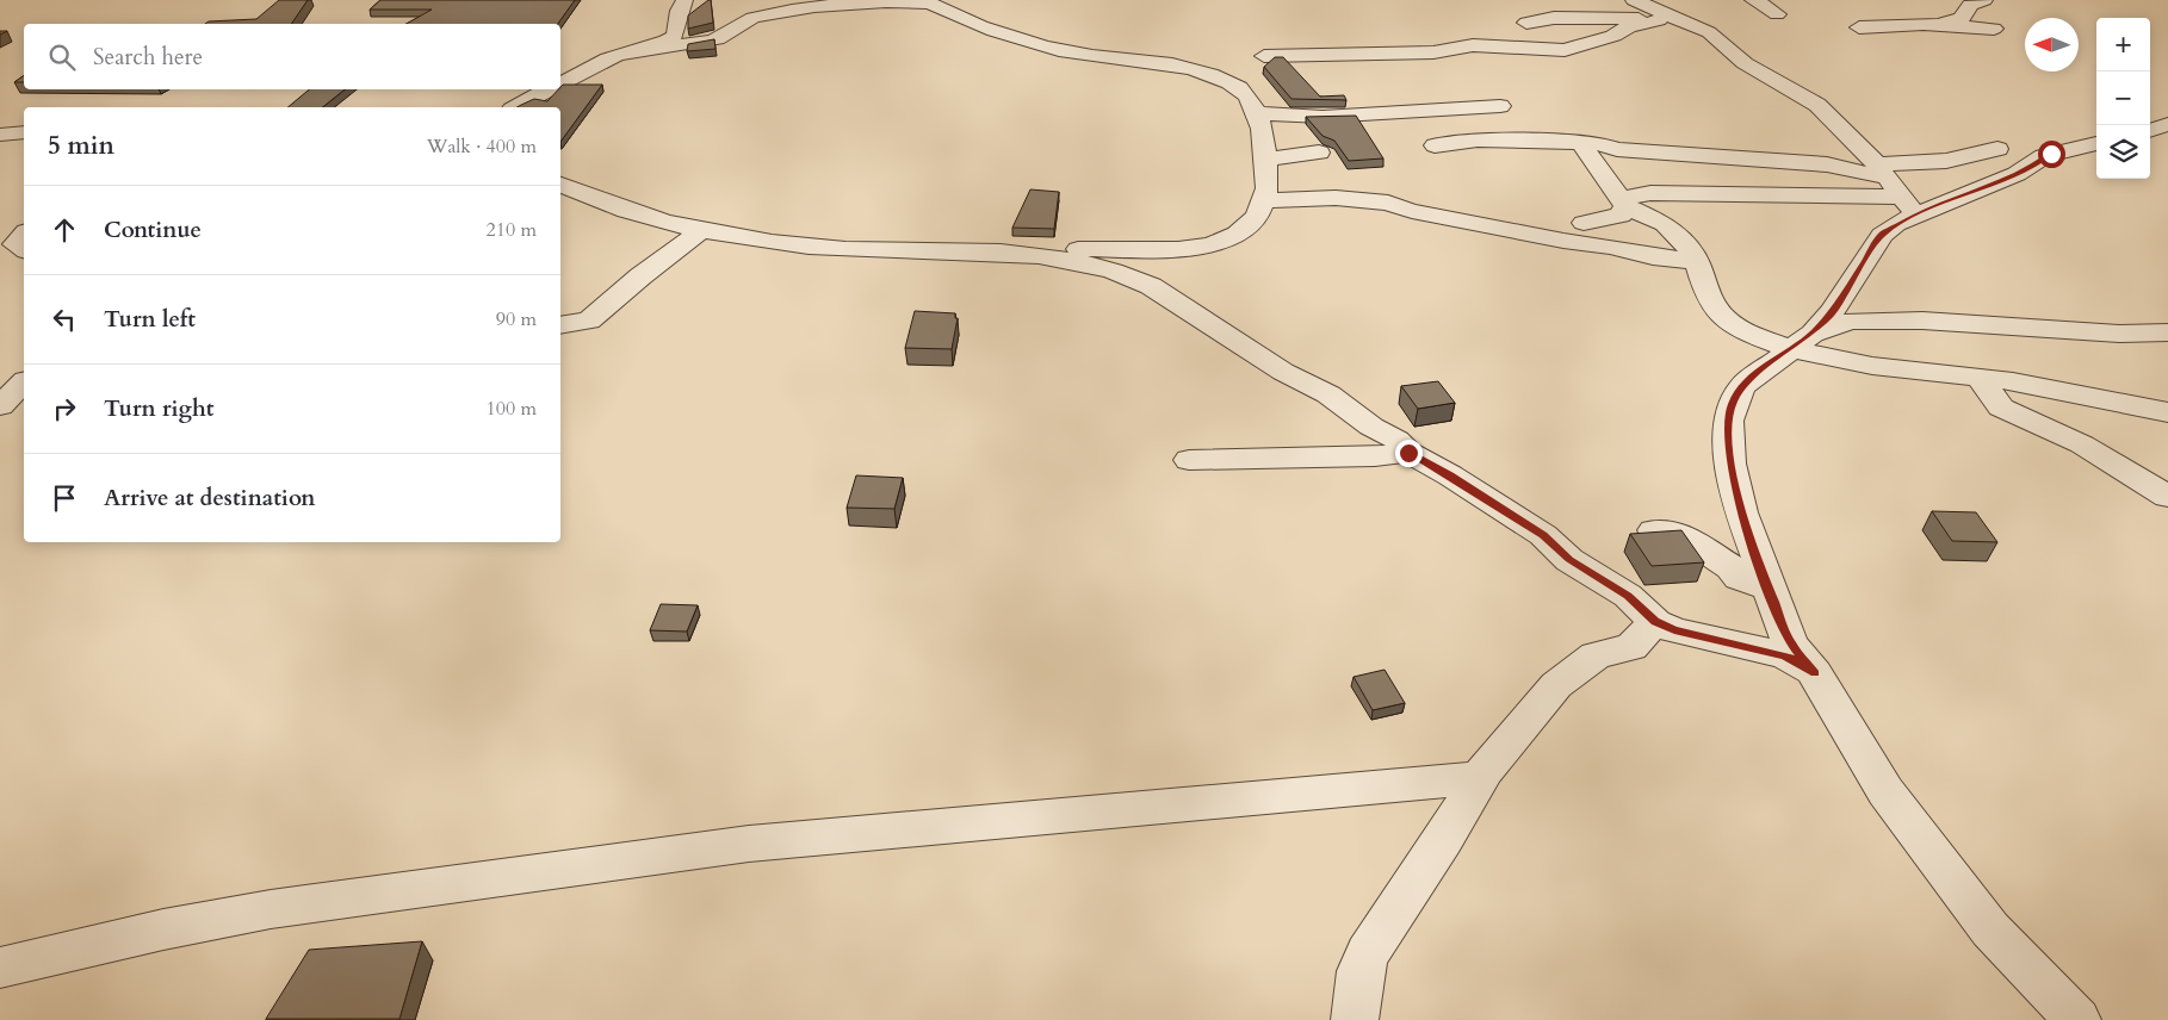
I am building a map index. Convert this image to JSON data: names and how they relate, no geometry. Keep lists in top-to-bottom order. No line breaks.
{"north":"left","page":{"map_buttons":["+","−"],"search":"Search here","heading":["5 min","Walk · 400 m"],"list":[["Continue","210 m"],["Turn left","90 m"],["Turn right","100 m"],"Arrive at destination"]}}
